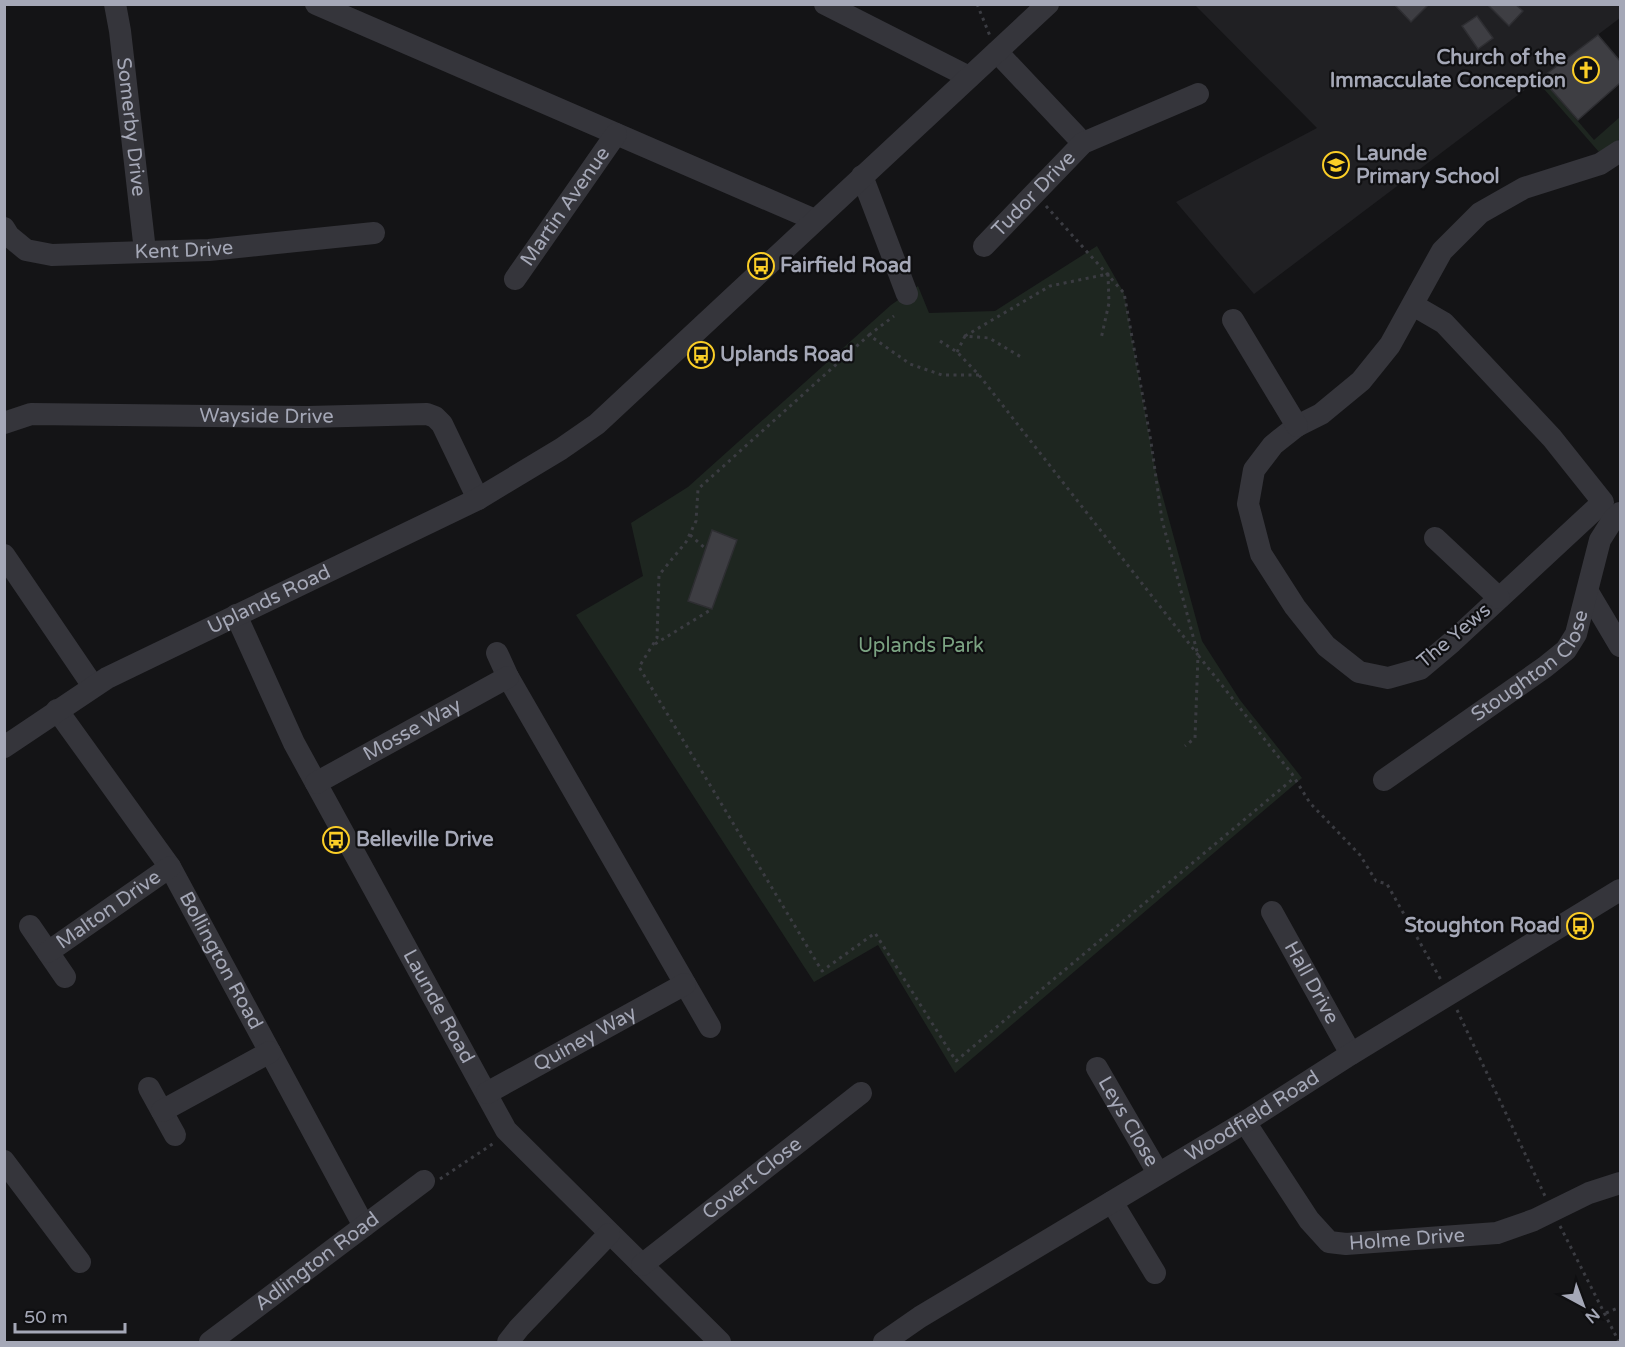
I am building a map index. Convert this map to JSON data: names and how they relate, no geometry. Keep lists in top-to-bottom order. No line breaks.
{"streets":{"street":["Somerby Drive","Tudor Drive","Martin Avenue","Kent Drive","Wayside Drive","Uplands Road","The Yews","Stoughton Close","Mosse Way","Malton Drive","Bollington Road","Hall Drive","Launde Road","Quiney Way","Woodfield Road","Leys Close","Covert Close","Holme Drive","Adlington Road"]},"crossings":[["Somerby Drive","Kent Drive"],["Tudor Drive","Uplands Road"],["Wayside Drive","Uplands Road"],["Uplands Road","Bollington Road"],["Uplands Road","Launde Road"],["Mosse Way","Launde Road"],["Malton Drive","Bollington Road"],["Bollington Road","Adlington Road"],["Hall Drive","Woodfield Road"],["Launde Road","Quiney Way"],["Launde Road","Covert Close"],["Woodfield Road","Leys Close"],["Woodfield Road","Holme Drive"]],"parks":["Uplands Park"],"places":{"church":["Church of the Immacculate Conception"],"school or university":["Launde Primary School"],"bus stop":["Fairfield Road","Uplands Road","Belleville Drive","Stoughton Road"]},"scale_bar":"50 m","north":"bottom right"}
